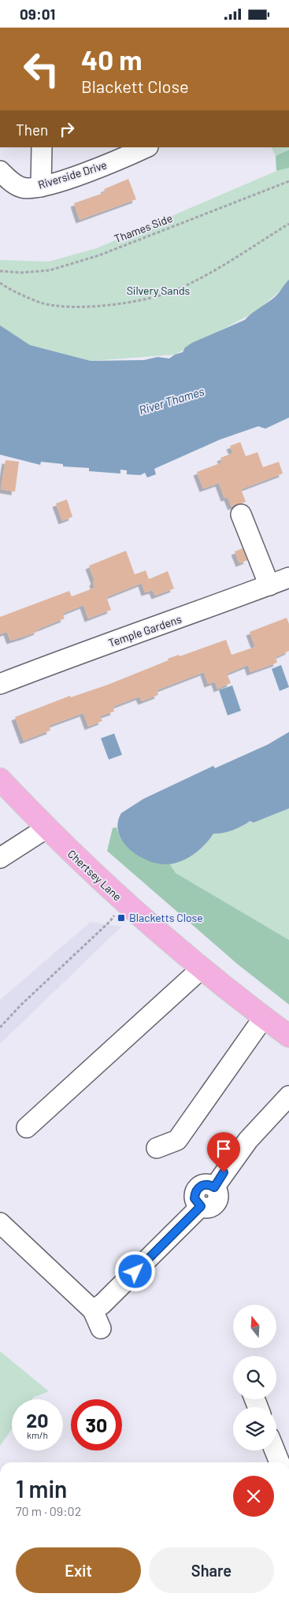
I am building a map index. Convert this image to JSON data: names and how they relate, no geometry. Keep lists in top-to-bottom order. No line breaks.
{"streets":{"main road":["Chertsey Lane"],"street":["Riverside Drive","Temple Gardens"],"path":["Thames Side"]},"water":["River Thames"],"parks":["Silvery Sands"],"places":{"transit":["Blacketts Close"]},"north":"top","page":{"status":"09:01","turn":["40 m","Blackett Close"],"then":"Then","speed":"20 km/h","limit":"30","heading":["1 min","70 m · 09:02"],"buttons":["Exit","Share"]}}
